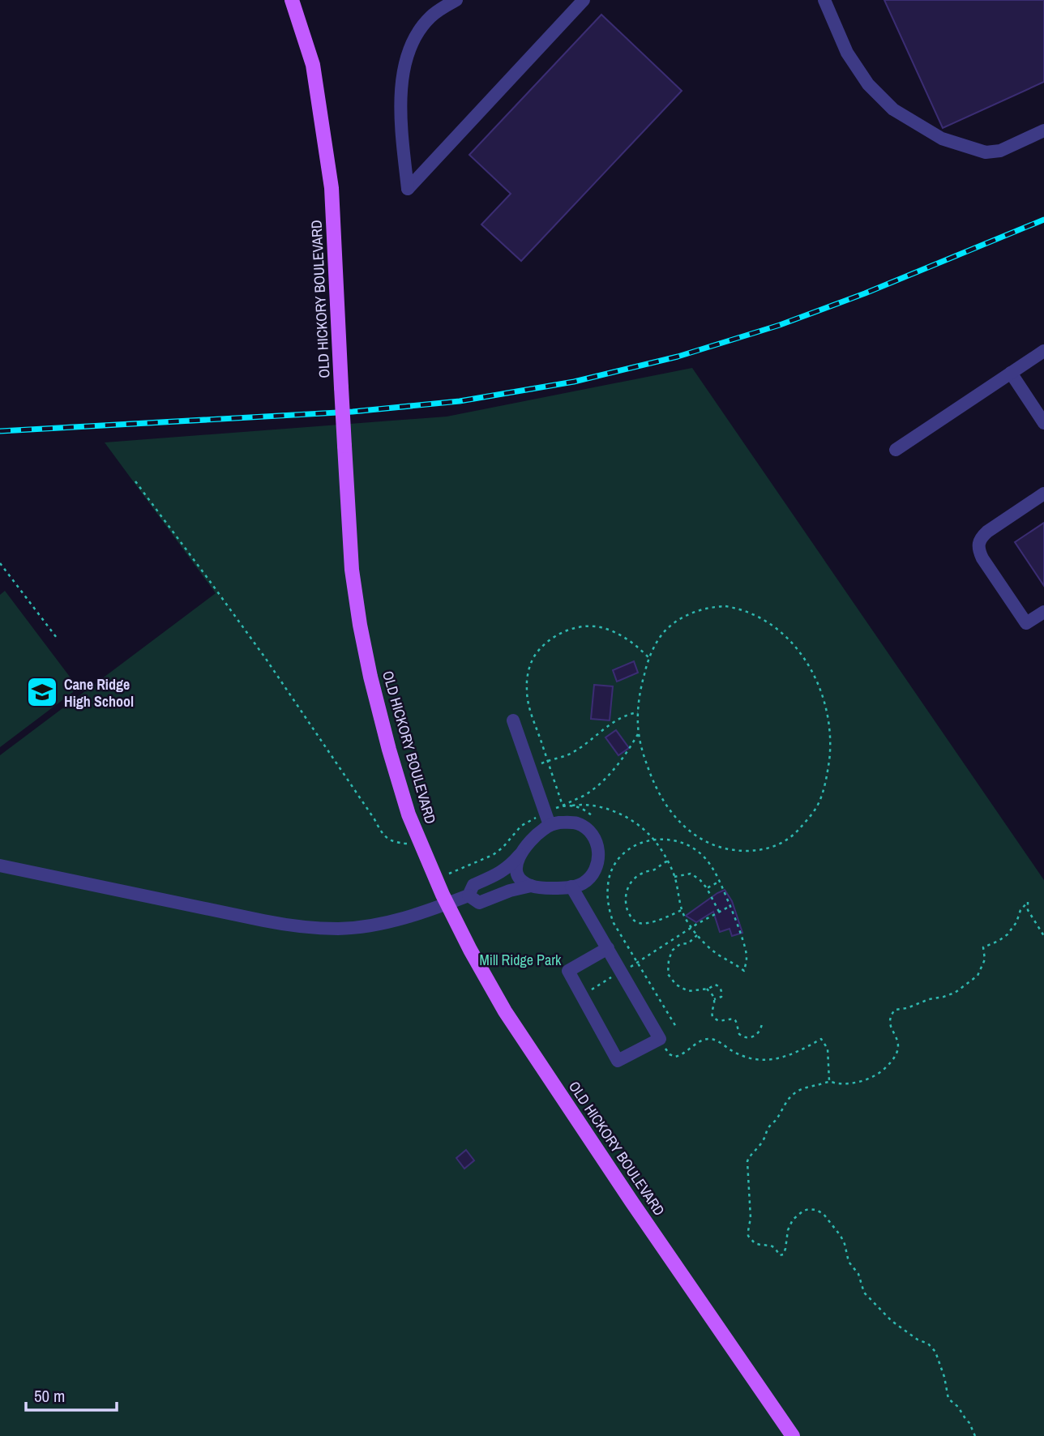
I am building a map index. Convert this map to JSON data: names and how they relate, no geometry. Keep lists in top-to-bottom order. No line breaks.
{"streets":{"main road":["OLD HICKORY BOULEVARD"]},"parks":["Mill Ridge Park"],"places":{"school or university":["Cane Ridge High School"]},"scale_bar":"50 m"}
